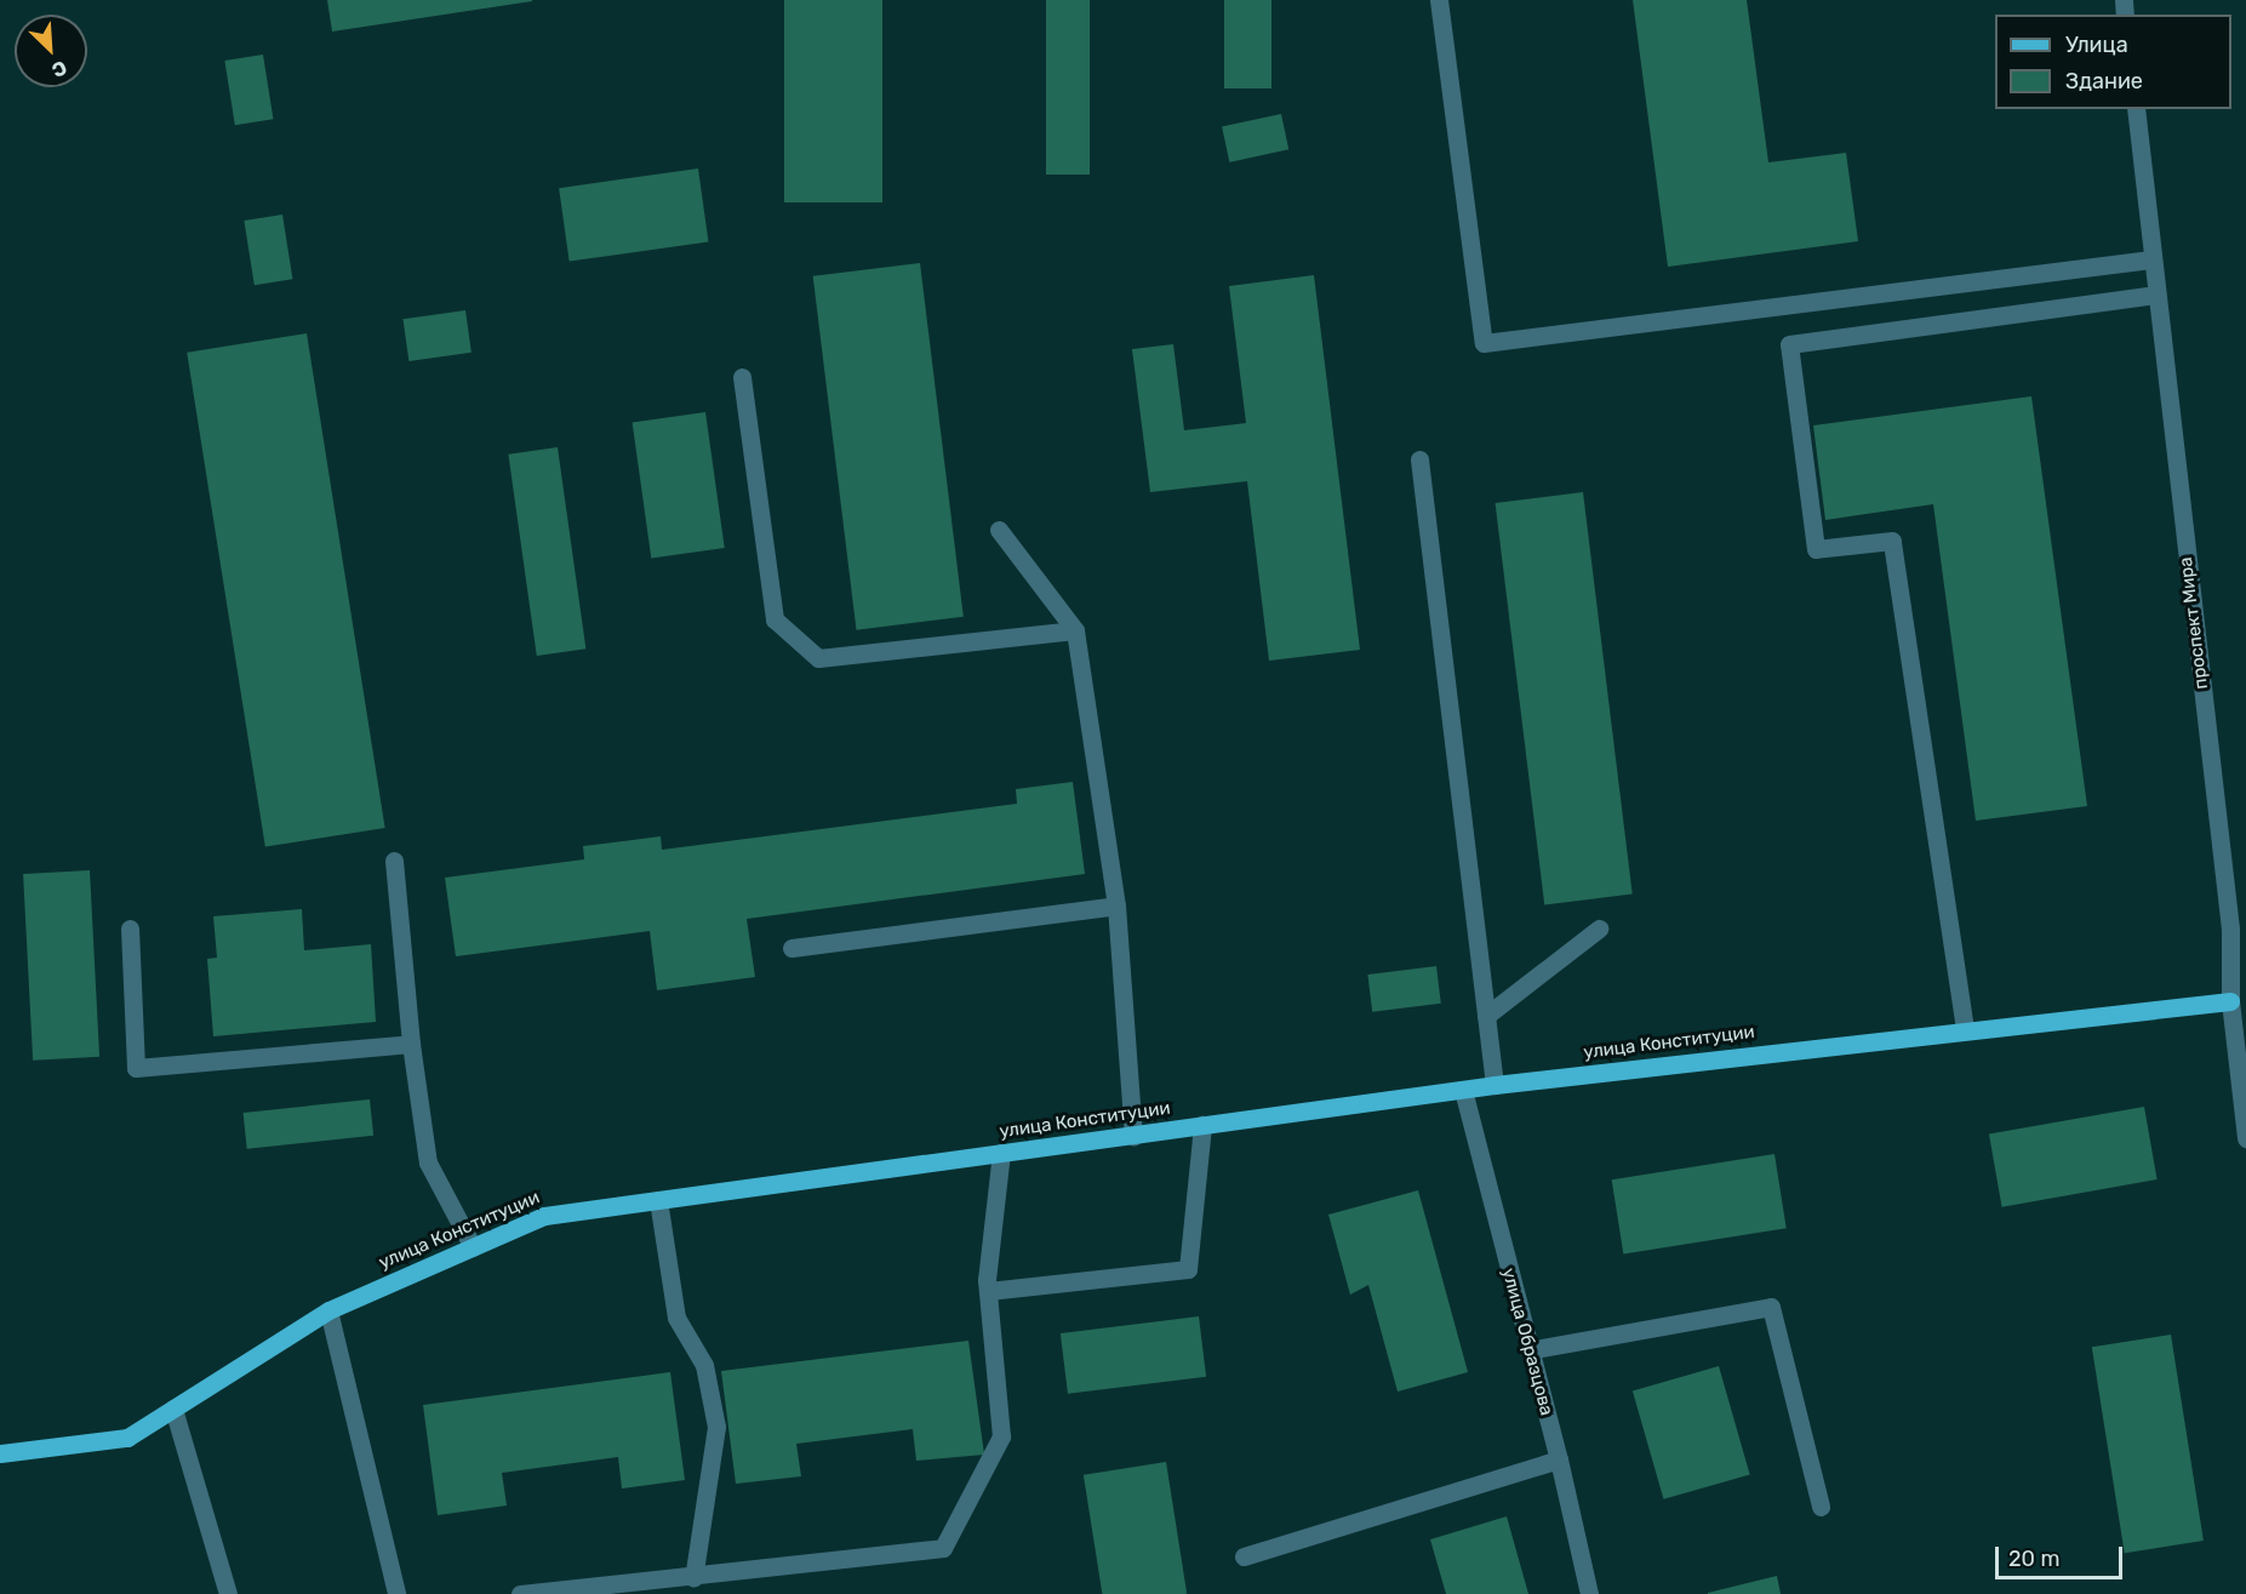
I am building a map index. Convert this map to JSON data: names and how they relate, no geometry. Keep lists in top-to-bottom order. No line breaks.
{"streets":{"main road":["улица Конституции"],"street":["проспект Мира","улица Образцова"]},"crossings":[["проспект Мира","улица Конституции"],["улица Конституции","улица Образцова"]],"legend":["Улица","Здание"],"scale_bar":"20 m","north":"bottom right"}
